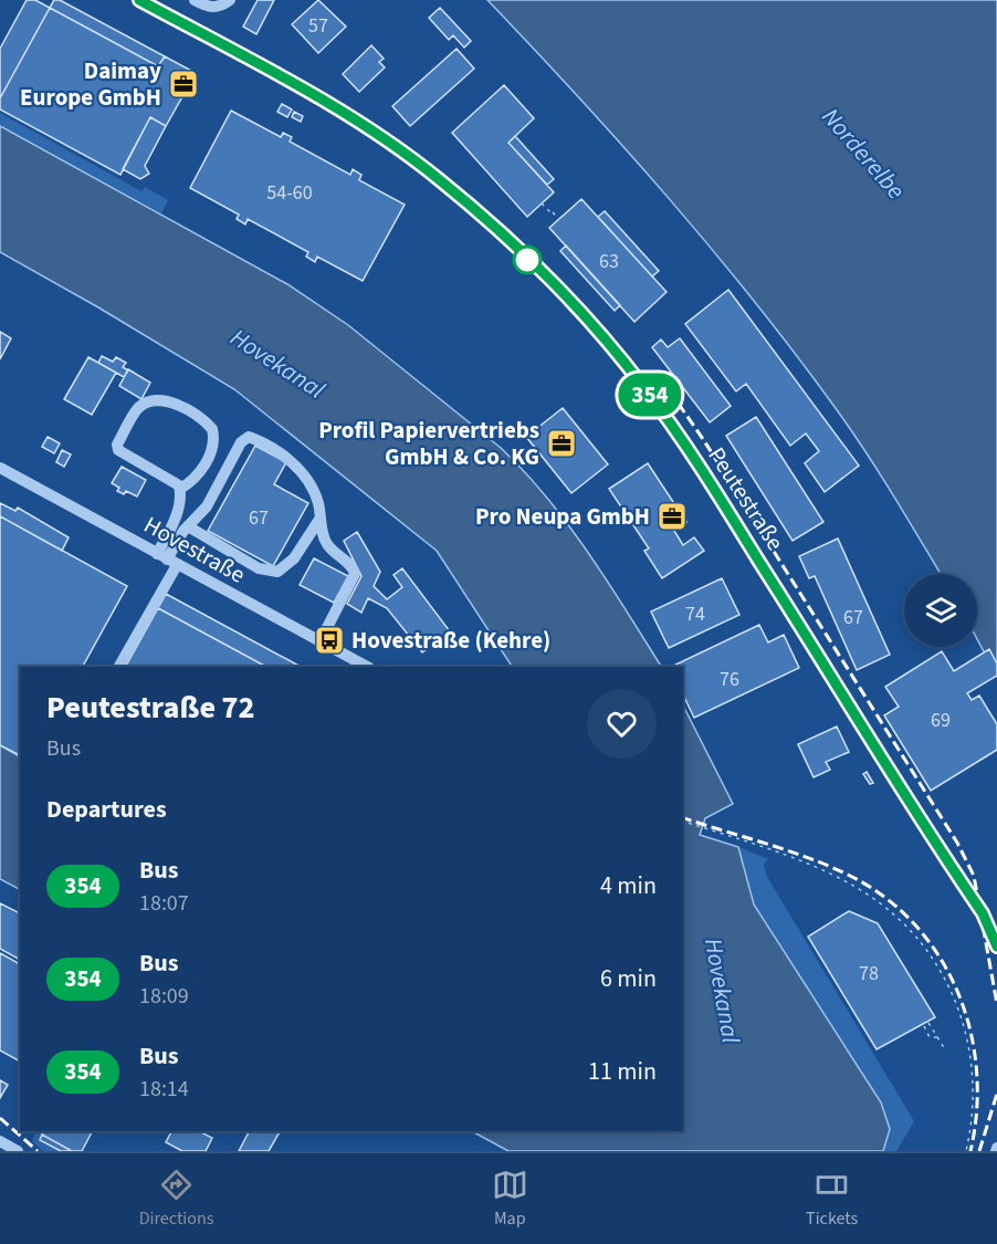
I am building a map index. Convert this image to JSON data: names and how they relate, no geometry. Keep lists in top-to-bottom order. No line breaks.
{"streets":{"street":["Peutestraße","Hovestraße"]},"water":["Norderelbe","Hovekanal"],"places":{"office":["Daimay Europe GmbH","Profil Papiervertriebs GmbH & Co. KG","Pro Neupa GmbH"],"bus stop":["Hovestraße (Kehre)"]},"lines":["bus line 354"],"house_numbers":["57","54-60","63","67","74","67","76","69","78"],"page":{"on_map":"354","heading":[["Peutestraße 72","Bus"],"Departures"],"list":[{"mark":"354","name":"Bus","note":"18:07","value":"4 min"},{"mark":"354","name":"Bus","note":"18:09","value":"6 min"},{"mark":"354","name":"Bus","note":"18:14","value":"11 min"}],"tabs":["Directions","Map","Tickets"]}}
